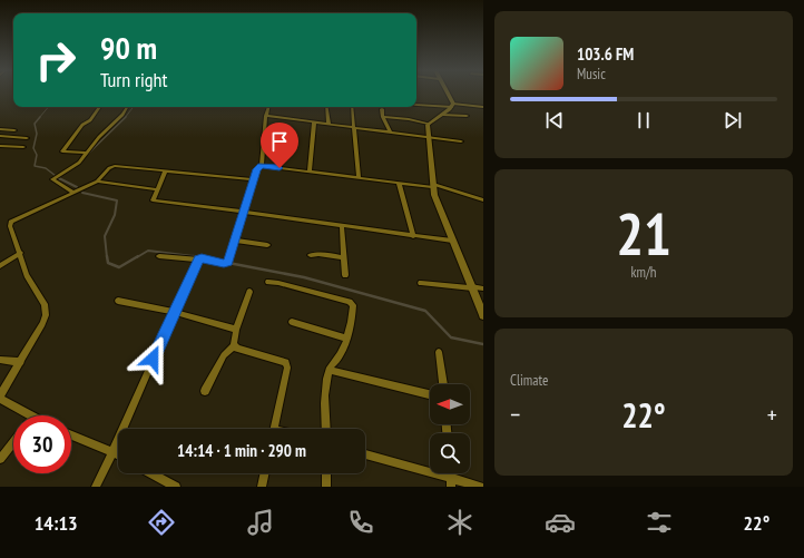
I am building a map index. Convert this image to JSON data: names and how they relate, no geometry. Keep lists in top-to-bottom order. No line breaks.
{"north":"left","page":{"turn":["90 m","Turn right"],"song":["103.6 FM","Music"],"tile":[["21","km/h"],"Climate"],"heat":["−","22°","+"],"limit":"30","trip":"14:14 · 1 min · 290 m","tabs":["14:13","22°"]}}
